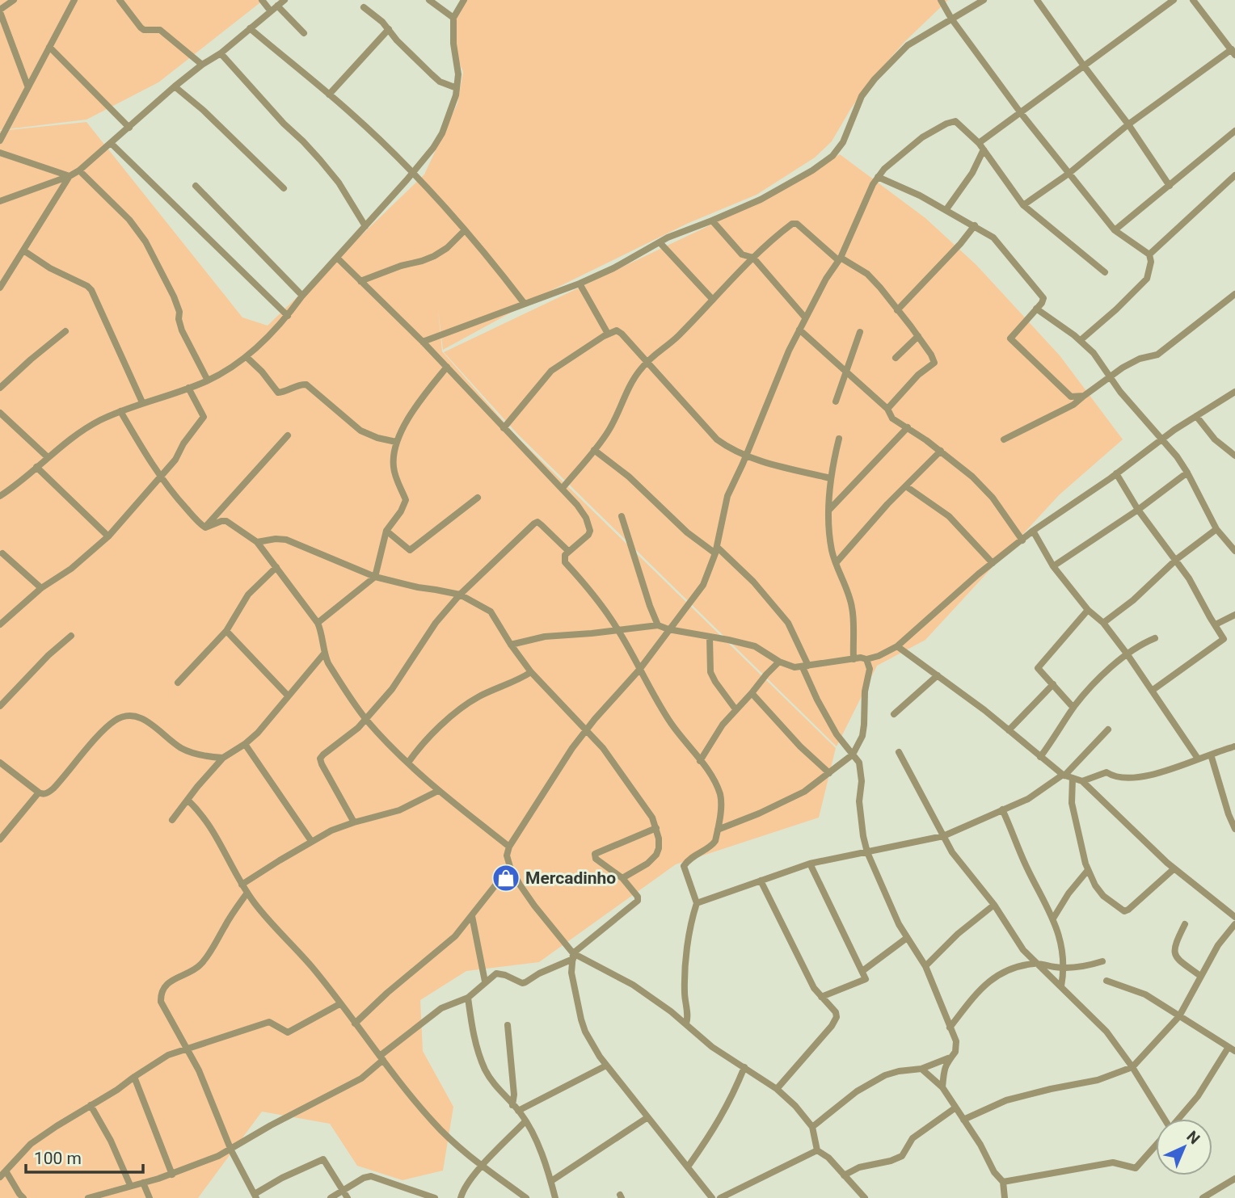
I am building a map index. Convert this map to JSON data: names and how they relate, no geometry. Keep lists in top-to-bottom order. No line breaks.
{"places":{"shop":["Mercadinho"]},"scale_bar":"100 m","north":"top right"}
